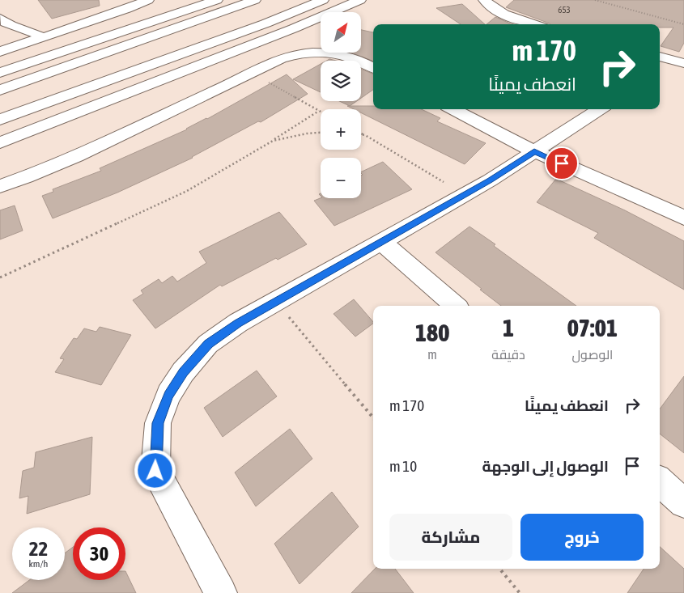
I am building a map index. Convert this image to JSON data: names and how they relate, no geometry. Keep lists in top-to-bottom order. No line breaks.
{"house_numbers":["653"],"north":"top right","page":{"map_buttons":["+","−"],"turn":["170 m","انعطف يمينًا"],"eta":["07:01","الوصول","1","دقيقة","180","m"],"list":[{"name":"انعطف يمينًا","value":"170 m"},{"name":"الوصول إلى الوجهة","value":"10 m"}],"buttons":["خروج","مشاركة"],"speed":"22 km/h","limit":"30"}}
